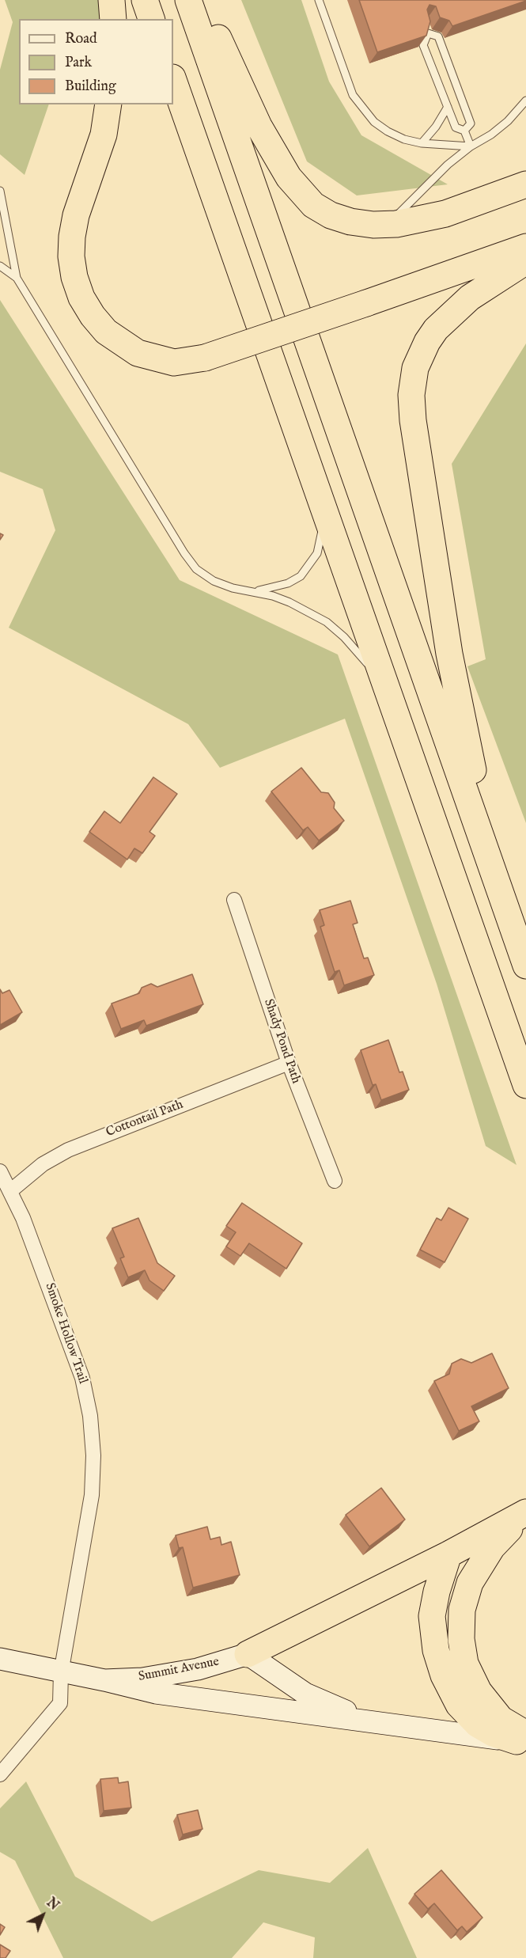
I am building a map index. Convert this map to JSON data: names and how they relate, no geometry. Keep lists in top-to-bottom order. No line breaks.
{"streets":{"street":["Shady Pond Path","Cottontail Path","Smoke Hollow Trail","Summit Avenue"]},"crossings":[["Shady Pond Path","Cottontail Path"],["Cottontail Path","Smoke Hollow Trail"],["Smoke Hollow Trail","Summit Avenue"]],"legend":["Road","Park","Building"],"north":"top right"}
